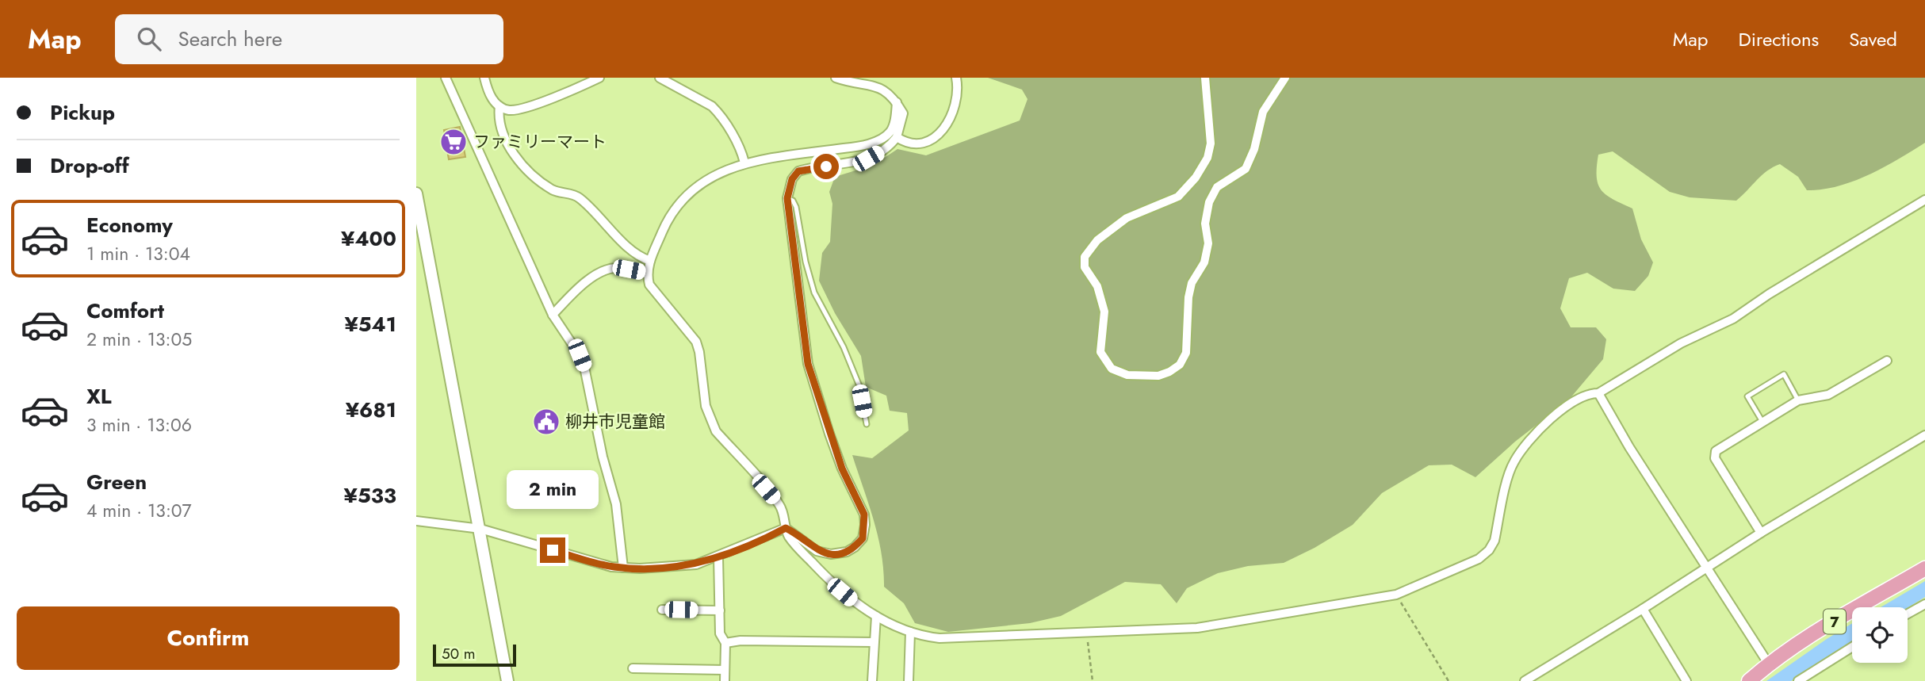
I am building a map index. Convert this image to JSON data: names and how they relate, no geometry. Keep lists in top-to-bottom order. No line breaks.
{"streets":{"main road":["7"]},"places":{"supermarket":["ファミリーマート"],"public building":["柳井市児童館"]},"scale_bar":"50 m","page":{"header":"Map","search":"Search here","nav":["Map","Directions","Saved"],"banner":["Pickup","Drop-off"],"list":[{"name":"Economy","note":"1 min · 13:04","value":"¥400"},{"name":"Comfort","note":"2 min · 13:05","value":"¥541"},{"name":"XL","note":"3 min · 13:06","value":"¥681"},{"name":"Green","note":"4 min · 13:07","value":"¥533"}],"bubble":"2 min","buttons":"Confirm","scale":"50 m"}}
